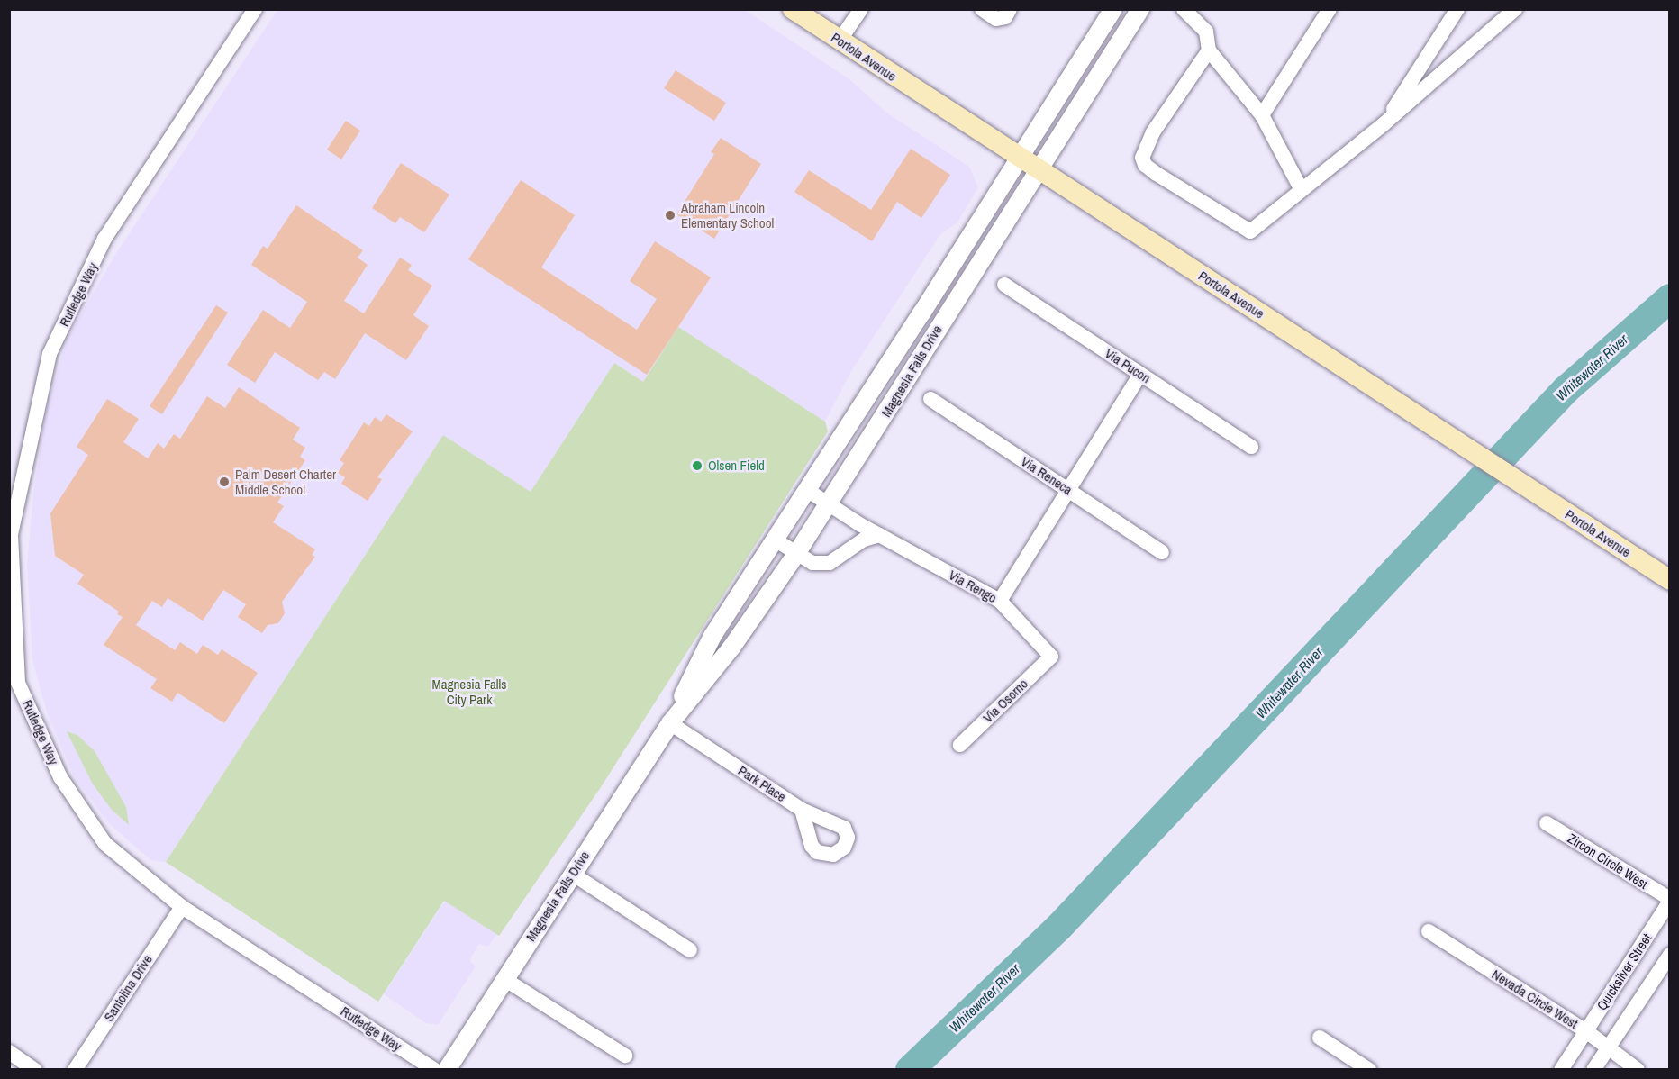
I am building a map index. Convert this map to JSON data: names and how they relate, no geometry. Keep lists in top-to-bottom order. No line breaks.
{"streets":{"main road":["Portola Avenue"],"street":["Rutledge Way","Via Pucon","Magnesia Falls Drive","Via Reneca","Via Rengo","Via Osorno","Park Place","Zircon Circle West","Quicksilver Street","Santolina Drive","Nevada Circle West"]},"crossings":[["Portola Avenue","Magnesia Falls Drive"],["Rutledge Way","Santolina Drive"],["Magnesia Falls Drive","Via Rengo"],["Magnesia Falls Drive","Park Place"],["Via Rengo","Via Osorno"],["Zircon Circle West","Quicksilver Street"],["Quicksilver Street","Nevada Circle West"]],"water":["Whitewater River"],"parks":["Magnesia Falls City Park"],"places":["Abraham Lincoln Elementary School","Olsen Field","Palm Desert Charter Middle School"]}
